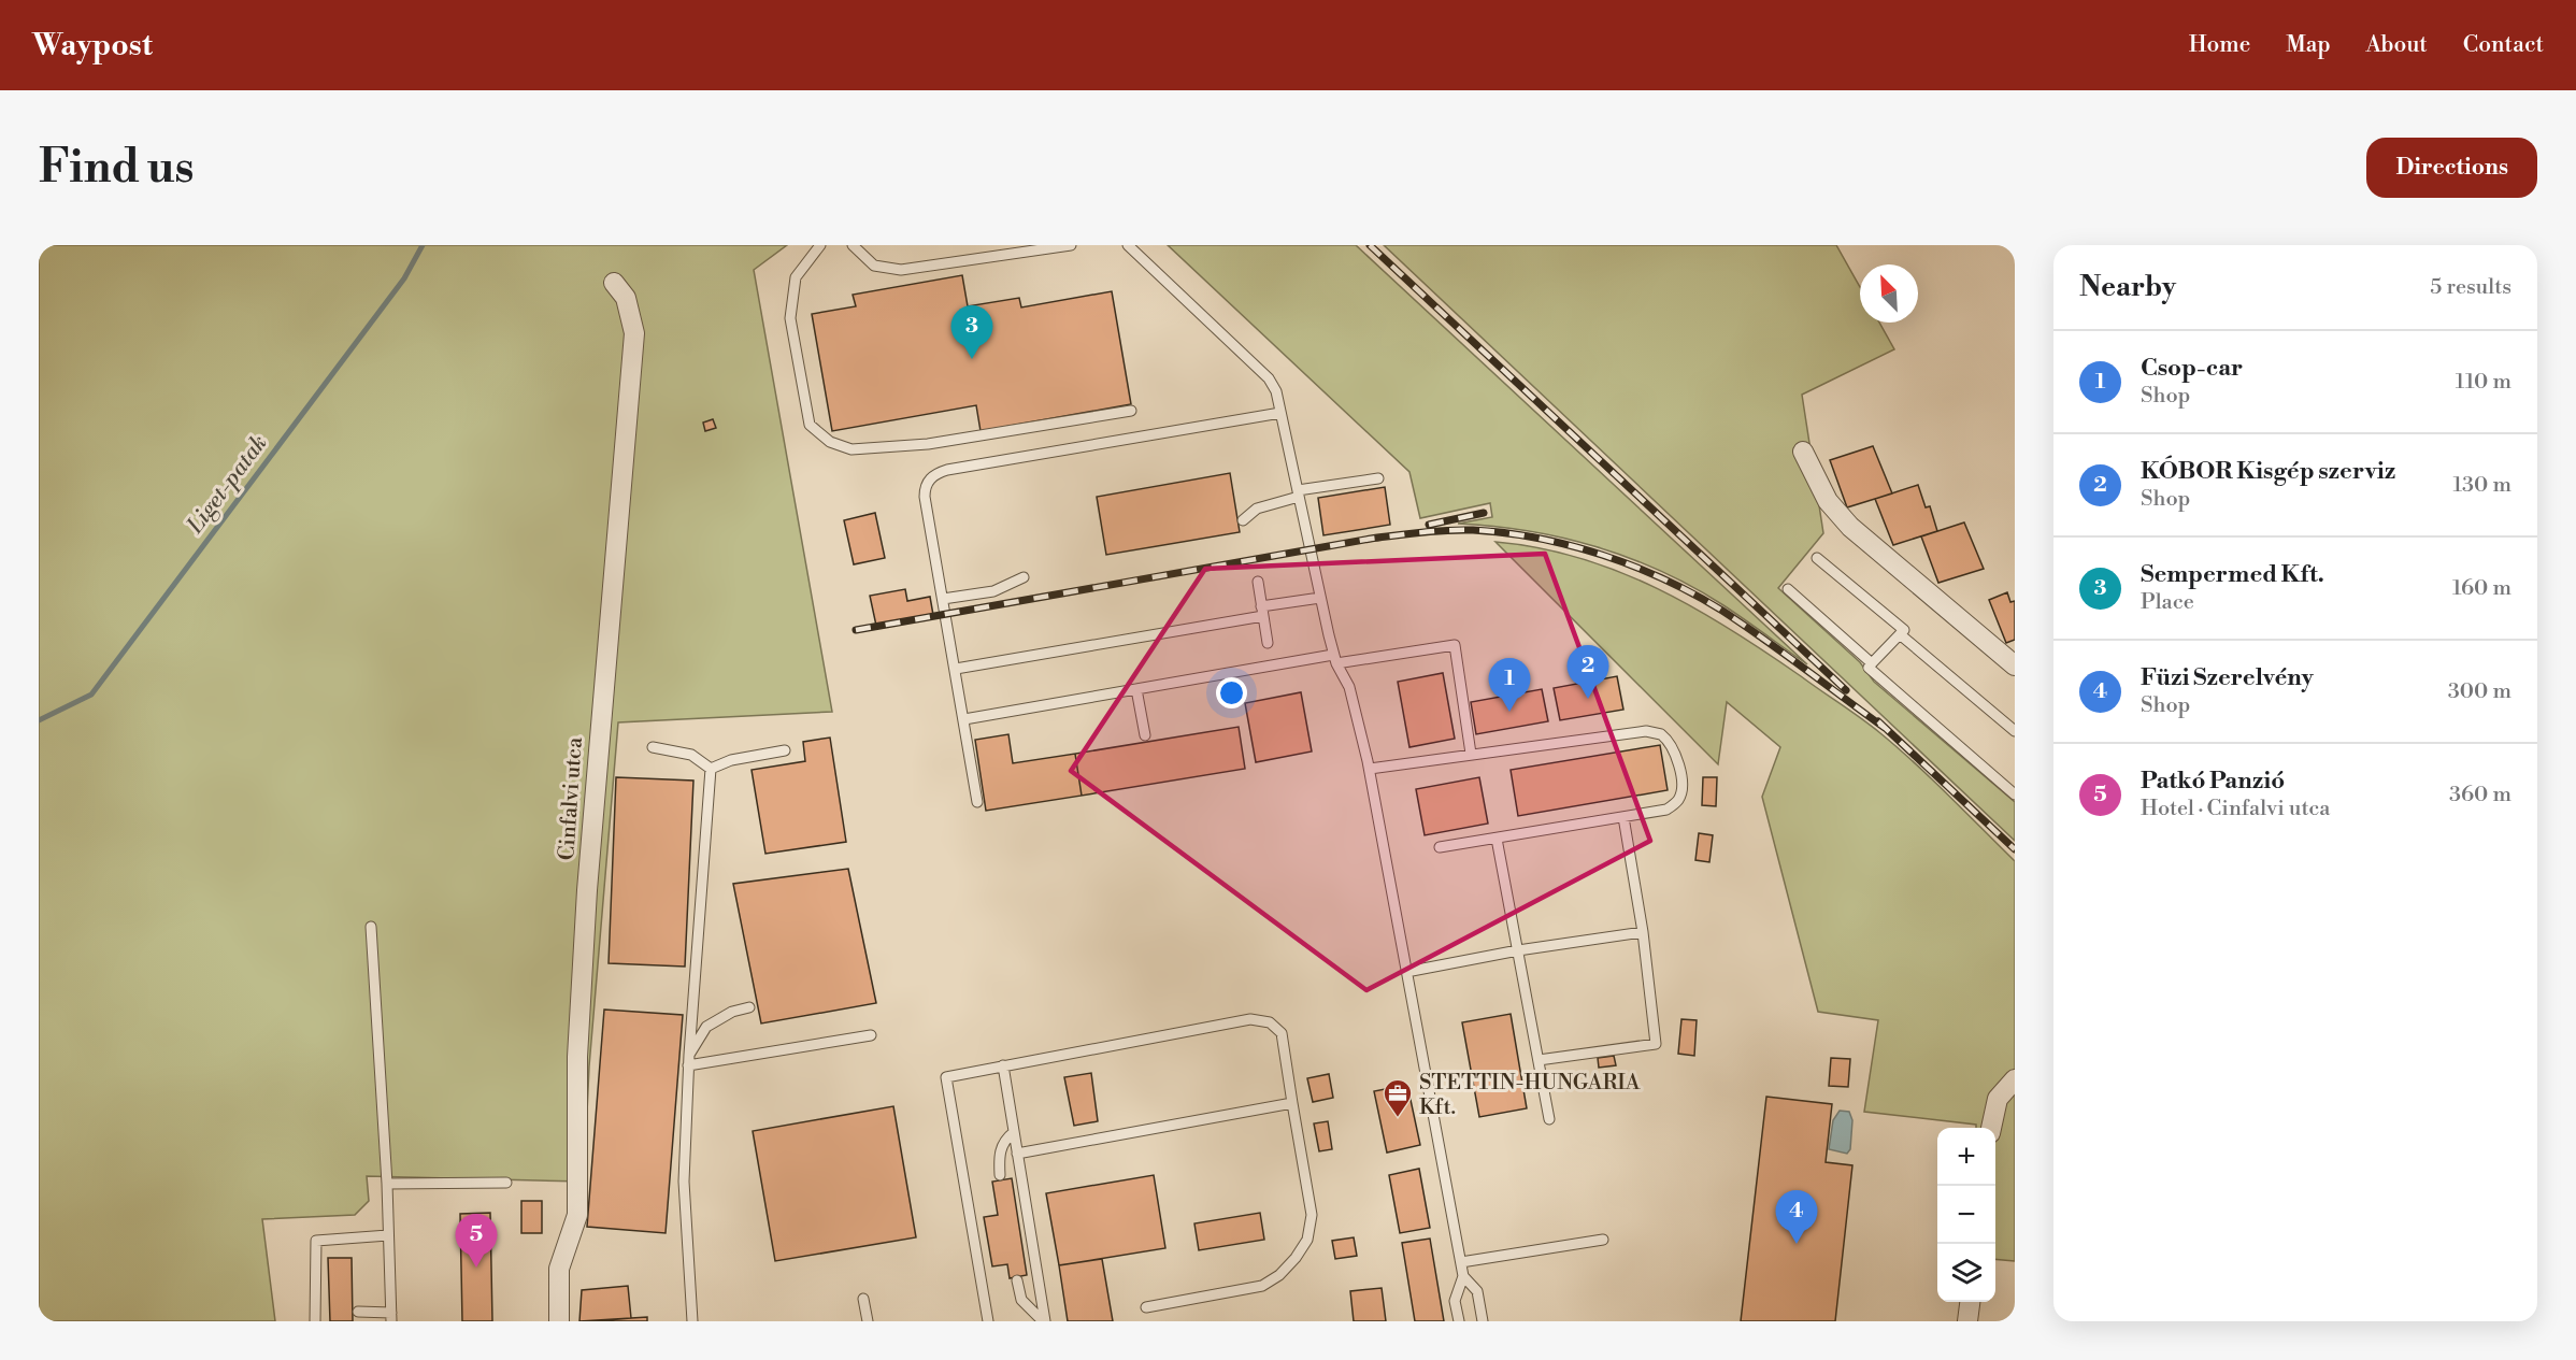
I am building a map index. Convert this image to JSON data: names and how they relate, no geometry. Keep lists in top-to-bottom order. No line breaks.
{"streets":{"street":["Cinfalvi utca"]},"water":["Liget-patak"],"places":{"office":["STETTIN-HUNGARIA Kft."]},"north":"top left","page":{"header":"Waypost","nav":["Home","Map","About","Contact"],"buttons":"Directions","title":"Find us","heading":["Nearby","5 results"],"pins":["3","2","1","4","5"],"list":[{"mark":"1","name":"Csop-car","note":"Shop","value":"110 m"},{"mark":"2","name":"KÓBOR Kisgép szerviz","note":"Shop","value":"130 m"},{"mark":"3","name":"Sempermed Kft.","note":"Place","value":"160 m"},{"mark":"4","name":"Füzi Szerelvény","note":"Shop","value":"300 m"},{"mark":"5","name":"Patkó Panzió","note":"Hotel · Cinfalvi utca","value":"360 m"}],"map_buttons":["+","−"]}}
